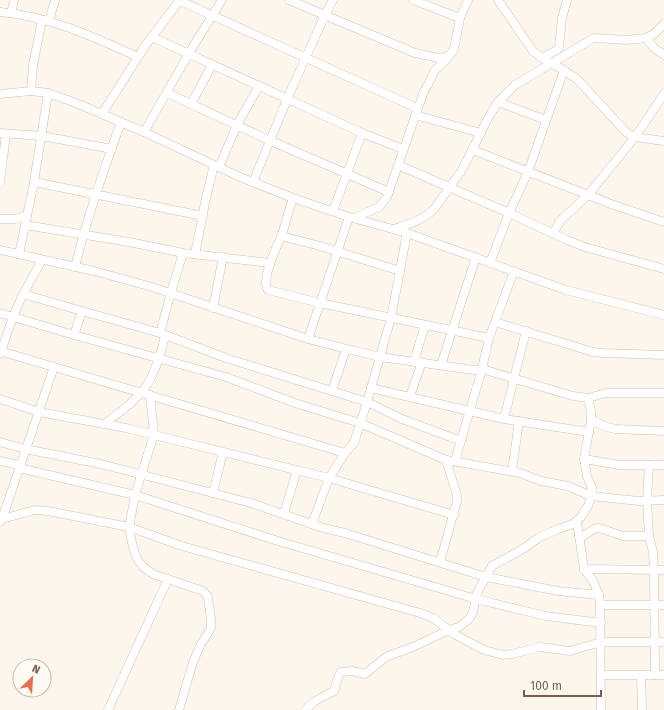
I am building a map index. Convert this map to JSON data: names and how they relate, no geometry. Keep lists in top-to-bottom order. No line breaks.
{"scale_bar":"100 m","north":"top right"}
